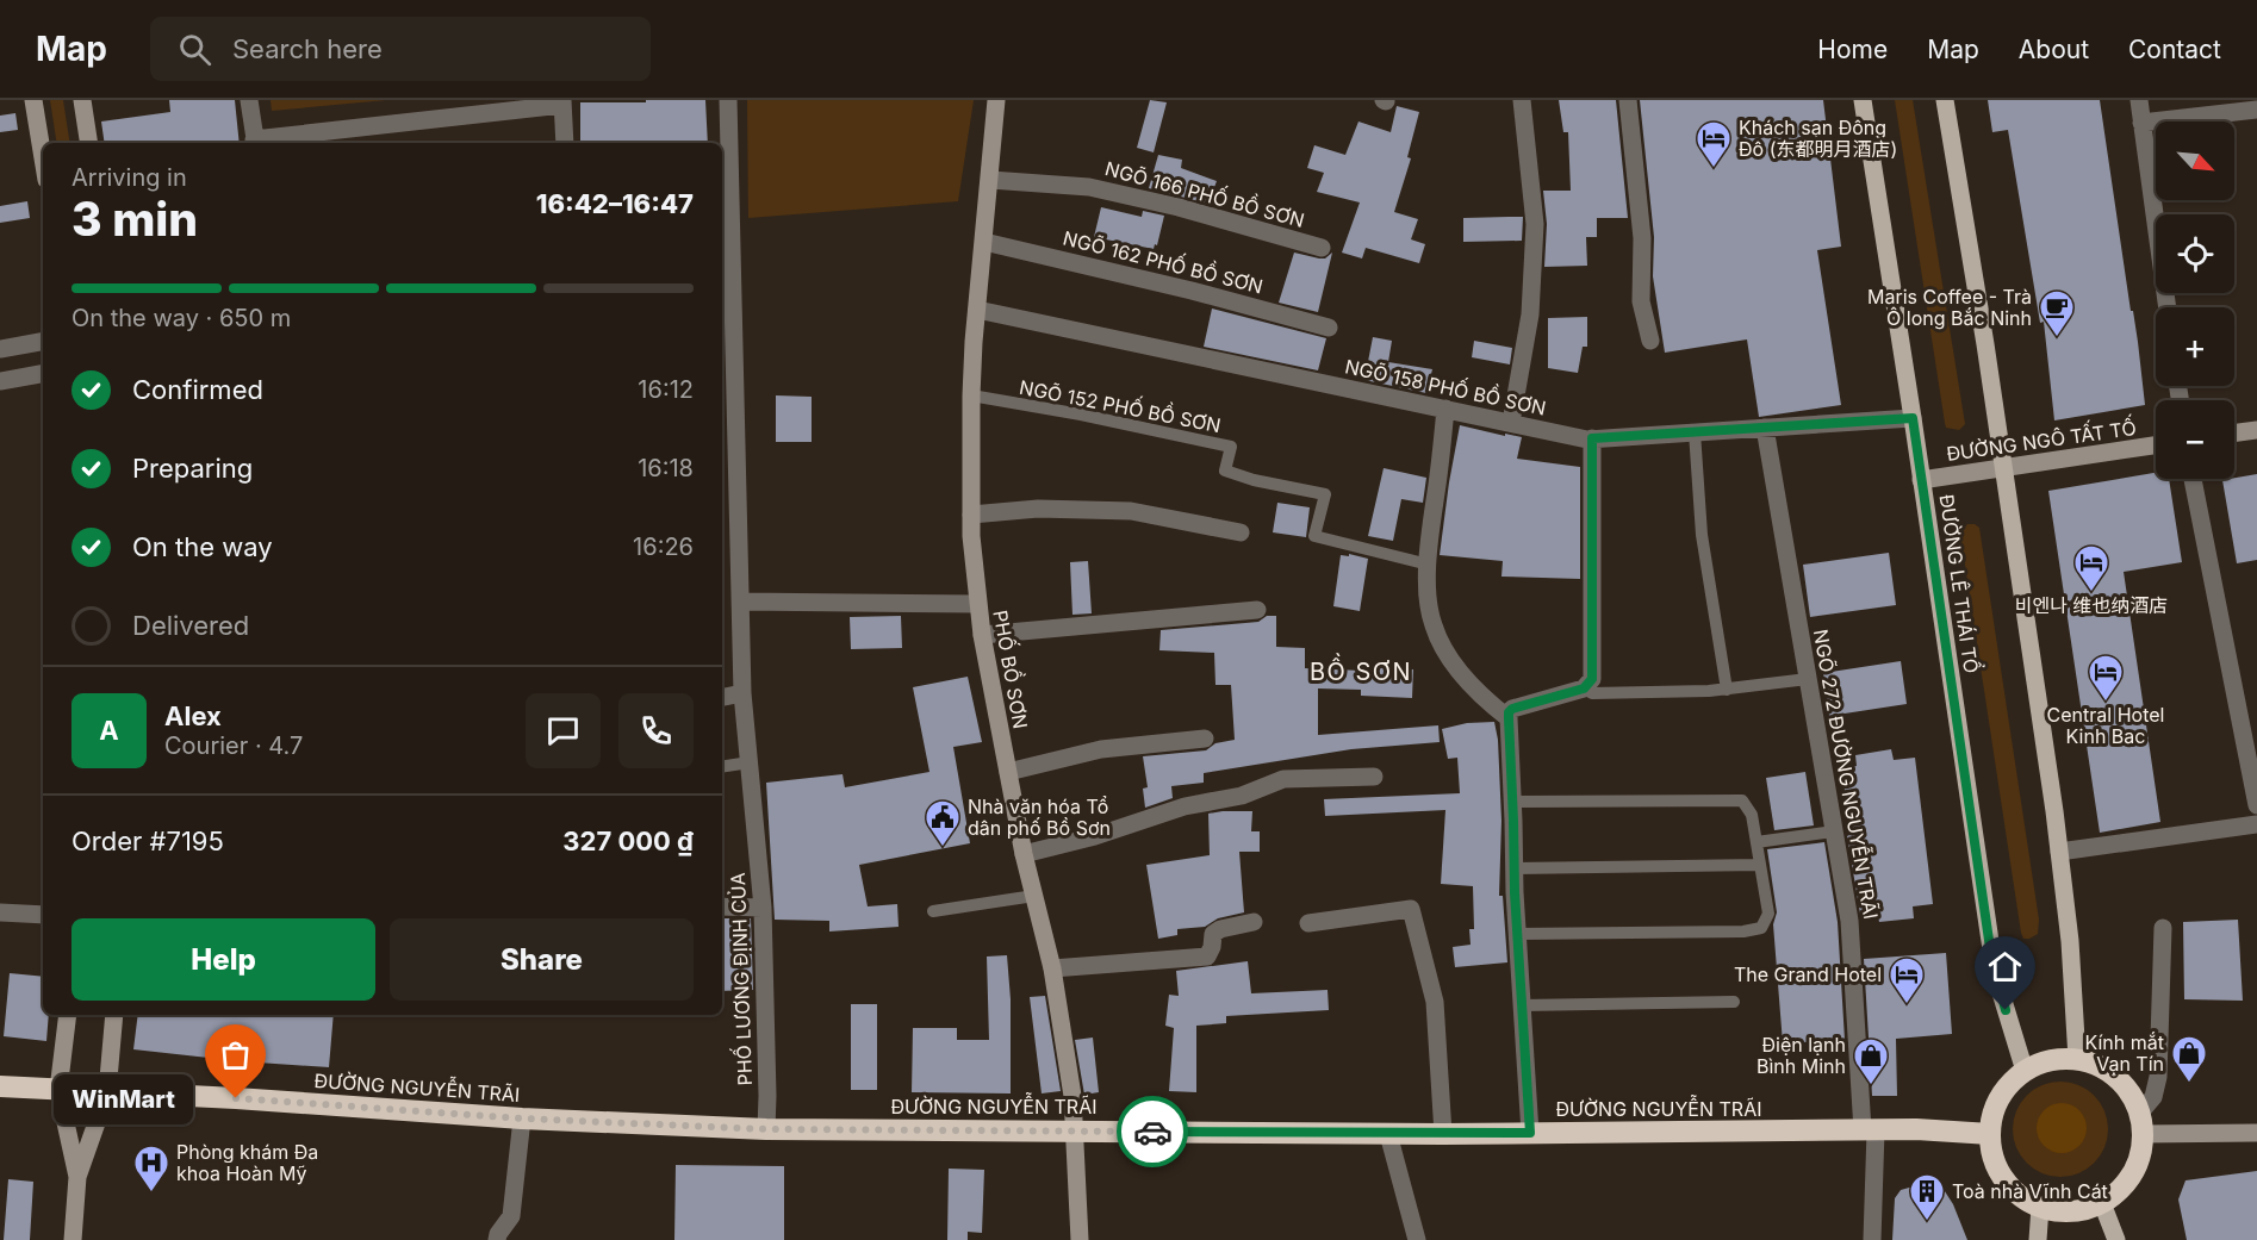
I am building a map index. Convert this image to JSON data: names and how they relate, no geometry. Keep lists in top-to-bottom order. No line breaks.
{"streets":{"highway":["ĐƯỜNG NGUYỄN TRÃI"],"main road":["ĐƯỜNG LÊ THÁI TỔ"],"street":["NGÕ 166 PHỐ BỒ SƠN","NGÕ 162 PHỐ BỒ SƠN","NGÕ 158 PHỐ BỒ SƠN","ĐƯỜNG NGÔ TẤT TỐ","PHỐ BỒ SƠN","NGÕ 272 ĐƯỜNG NGUYỄN TRÃI","PHỐ LƯƠNG ĐỊNH CỦA"],"lane":["NGÕ 152 PHỐ BỒ SƠN"]},"crossings":[["NGÕ 166 PHỐ BỒ SƠN","PHỐ BỒ SƠN"],["NGÕ 162 PHỐ BỒ SƠN","PHỐ BỒ SƠN"],["NGÕ 158 PHỐ BỒ SƠN","ĐƯỜNG LÊ THÁI TỔ"],["NGÕ 158 PHỐ BỒ SƠN","PHỐ BỒ SƠN"],["NGÕ 158 PHỐ BỒ SƠN","NGÕ 272 ĐƯỜNG NGUYỄN TRÃI"],["NGÕ 152 PHỐ BỒ SƠN","PHỐ BỒ SƠN"],["ĐƯỜNG NGÔ TẤT TỐ","ĐƯỜNG LÊ THÁI TỔ"],["ĐƯỜNG LÊ THÁI TỔ","ĐƯỜNG NGUYỄN TRÃI"],["PHỐ BỒ SƠN","ĐƯỜNG NGUYỄN TRÃI"],["NGÕ 272 ĐƯỜNG NGUYỄN TRÃI","ĐƯỜNG NGUYỄN TRÃI"],["PHỐ LƯƠNG ĐỊNH CỦA","ĐƯỜNG NGUYỄN TRÃI"]],"districts":["BỒ SƠN"],"places":{"hotel":["Khách sạn Đông Đô (东都明月酒店)","비엔나 维也纳酒店","Central Hotel Kinh Bac","The Grand Hotel"],"cafe":["Maris Coffee - Trà Ô long Bắc Ninh"],"public building":["Nhà văn hóa Tổ dân phố Bồ Sơn"],"shop":["Kính mắt Vạn Tín","Điện lạnh Bình Minh"],"other":["WinMart"],"hospital":["Phòng khám Đa khoa Hoàn Mỹ"],"building":["Toà nhà Vĩnh Cát"]},"north":"bottom right","page":{"header":"Map","search":"Search here","nav":["Home","Map","About","Contact"],"map_buttons":["+","−"],"heading":["3 min","Arriving in","16:42–16:47"],"panel":["Alex","Courier · 4.7","Order #7195","327 000 ₫"],"bar":"On the way · 650 m","list":[["Confirmed","16:12"],["Preparing","16:18"],["On the way","16:26"],"Delivered"],"round":"A","buttons":["Help","Share"],"bubble":"WinMart"}}
